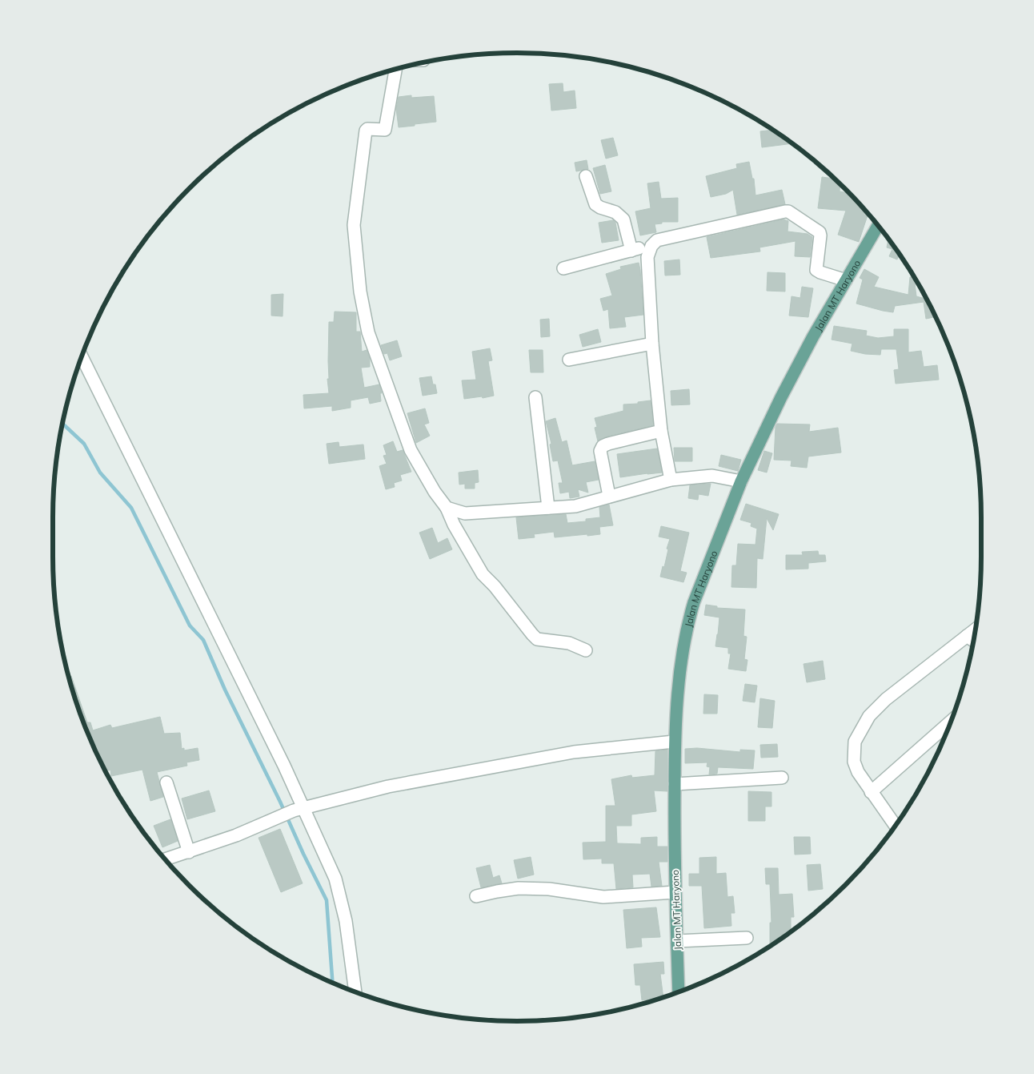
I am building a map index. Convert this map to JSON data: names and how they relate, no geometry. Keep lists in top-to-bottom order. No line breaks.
{"streets":{"main road":["Jalan MT Haryono"]}}
